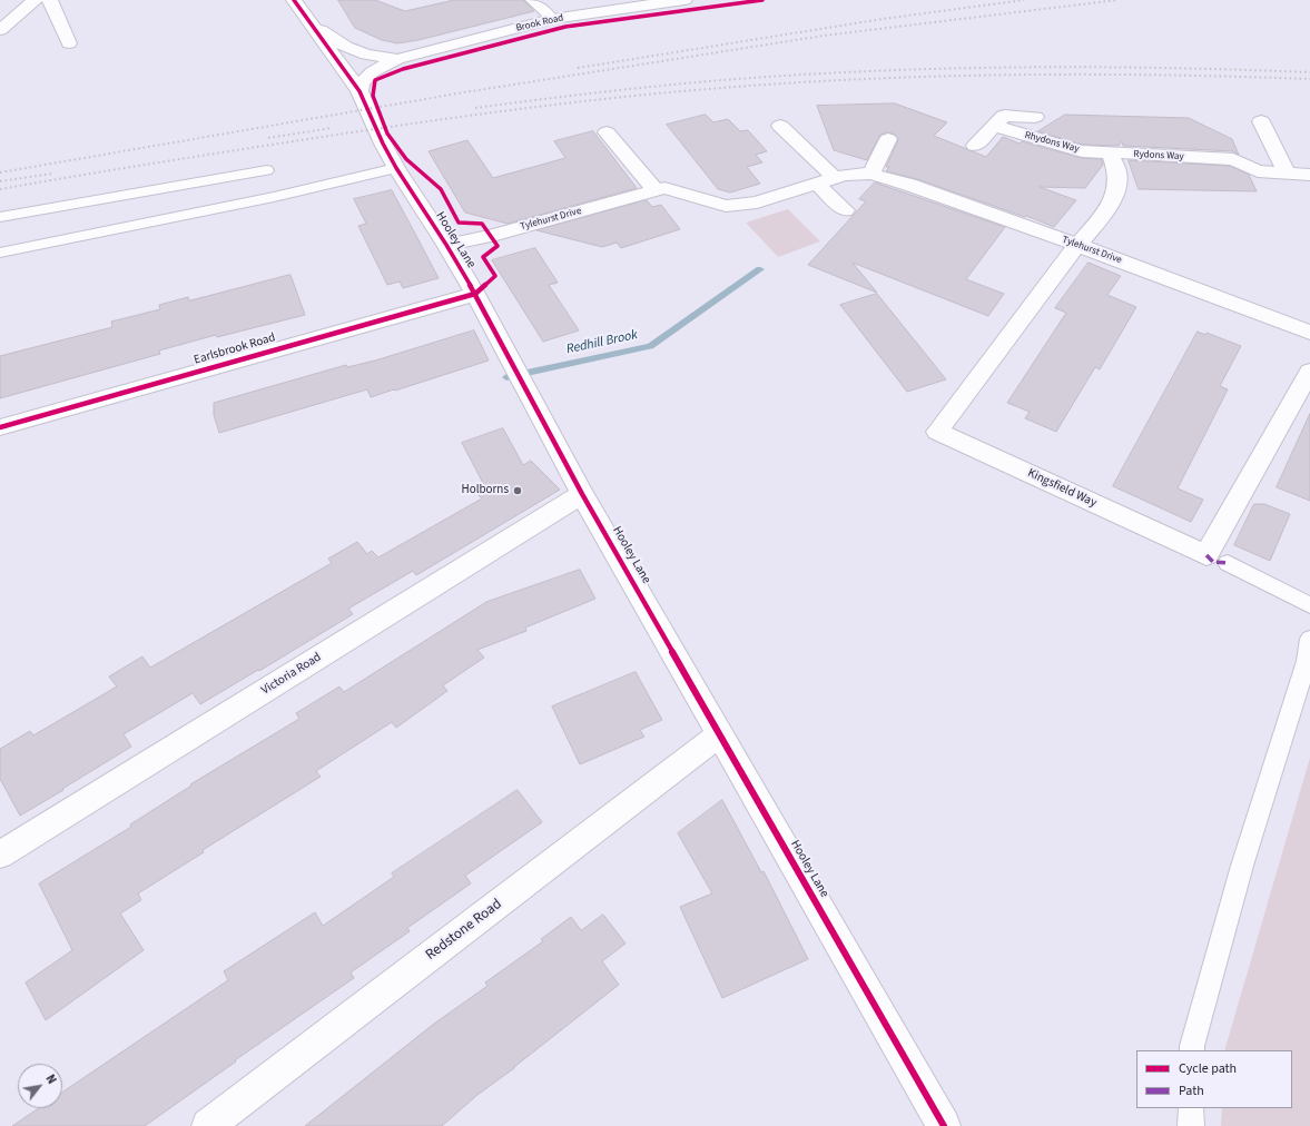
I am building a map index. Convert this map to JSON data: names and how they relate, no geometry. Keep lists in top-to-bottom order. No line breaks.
{"streets":{"street":["Brook Road","Rhydons Way","Rydons Way","Tylehurst Drive","Hooley Lane","Earlsbrook Road","Kingsfield Way","Victoria Road","Redstone Road"]},"crossings":[["Brook Road","Hooley Lane"],["Rhydons Way","Rydons Way"],["Tylehurst Drive","Hooley Lane"],["Tylehurst Drive","Kingsfield Way"],["Hooley Lane","Earlsbrook Road"],["Hooley Lane","Victoria Road"],["Hooley Lane","Redstone Road"]],"water":["Redhill Brook"],"places":["Holborns"],"legend":["Cycle path","Path"],"north":"top right"}
